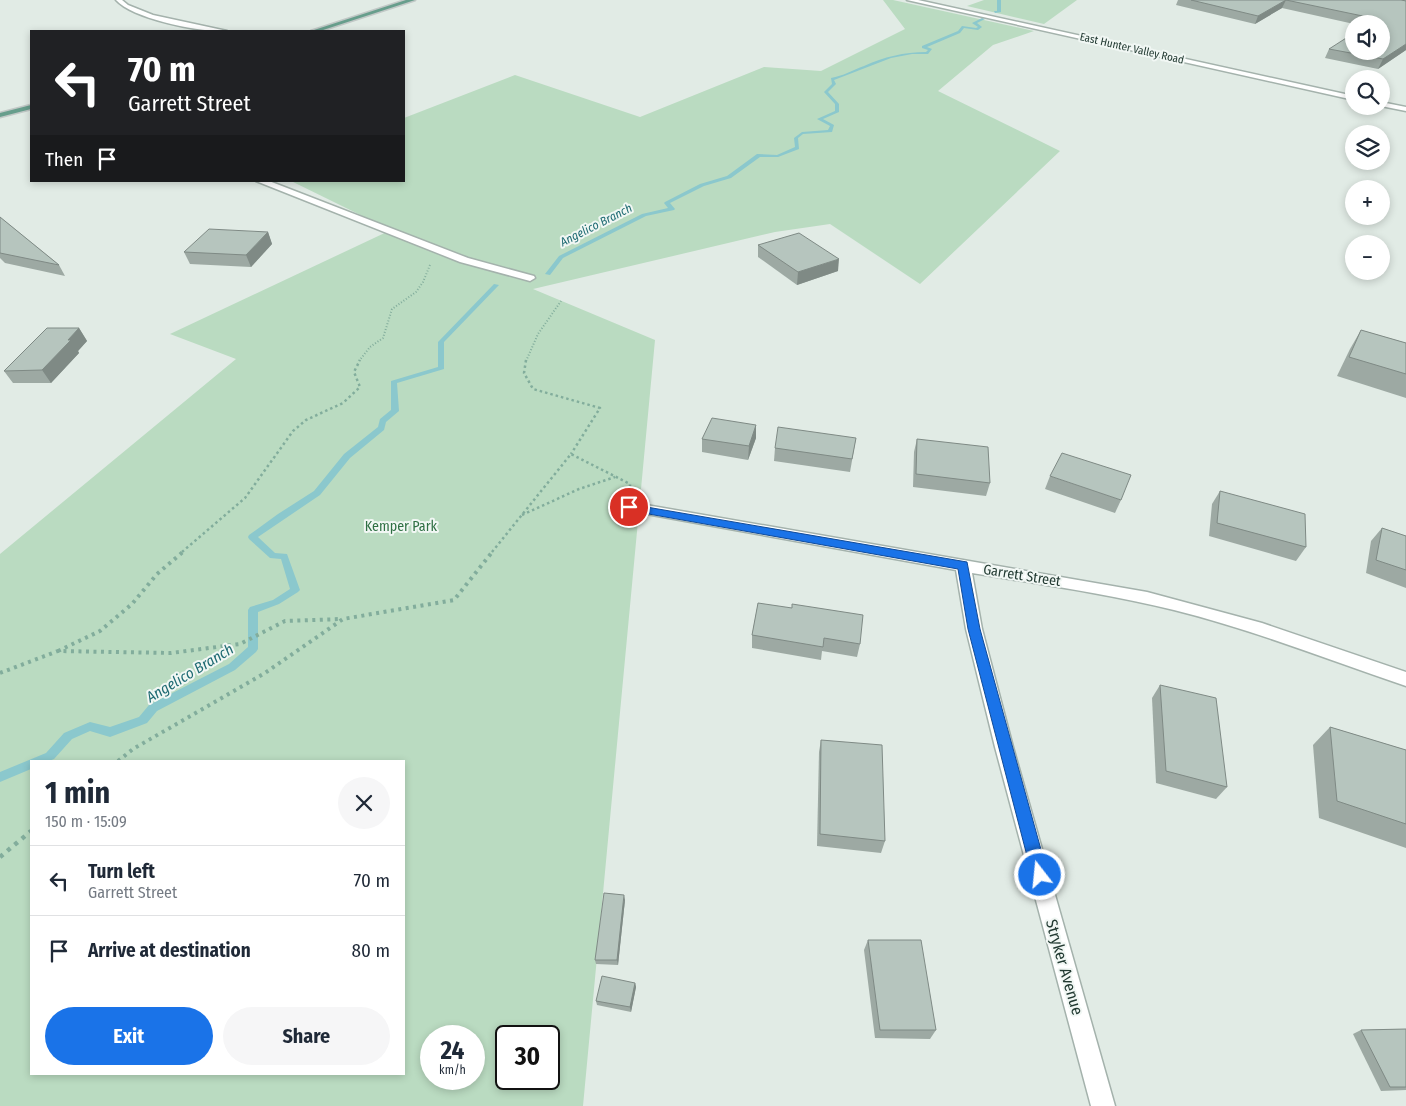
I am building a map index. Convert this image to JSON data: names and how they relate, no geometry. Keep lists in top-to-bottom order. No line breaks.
{"streets":{"street":["East Hunter Valley Road","Garrett Street","Stryker Avenue"]},"crossings":[["Garrett Street","Stryker Avenue"]],"water":["Angelico Branch"],"parks":["Kemper Park"],"page":{"map_buttons":["+","−"],"turn":["70 m","Garrett Street"],"then":"Then","heading":["1 min","150 m · 15:09"],"list":[{"name":"Turn left","note":"Garrett Street","value":"70 m"},{"name":"Arrive at destination","value":"80 m"}],"buttons":["Exit","Share"],"speed":"24 km/h","limit":"30"}}
